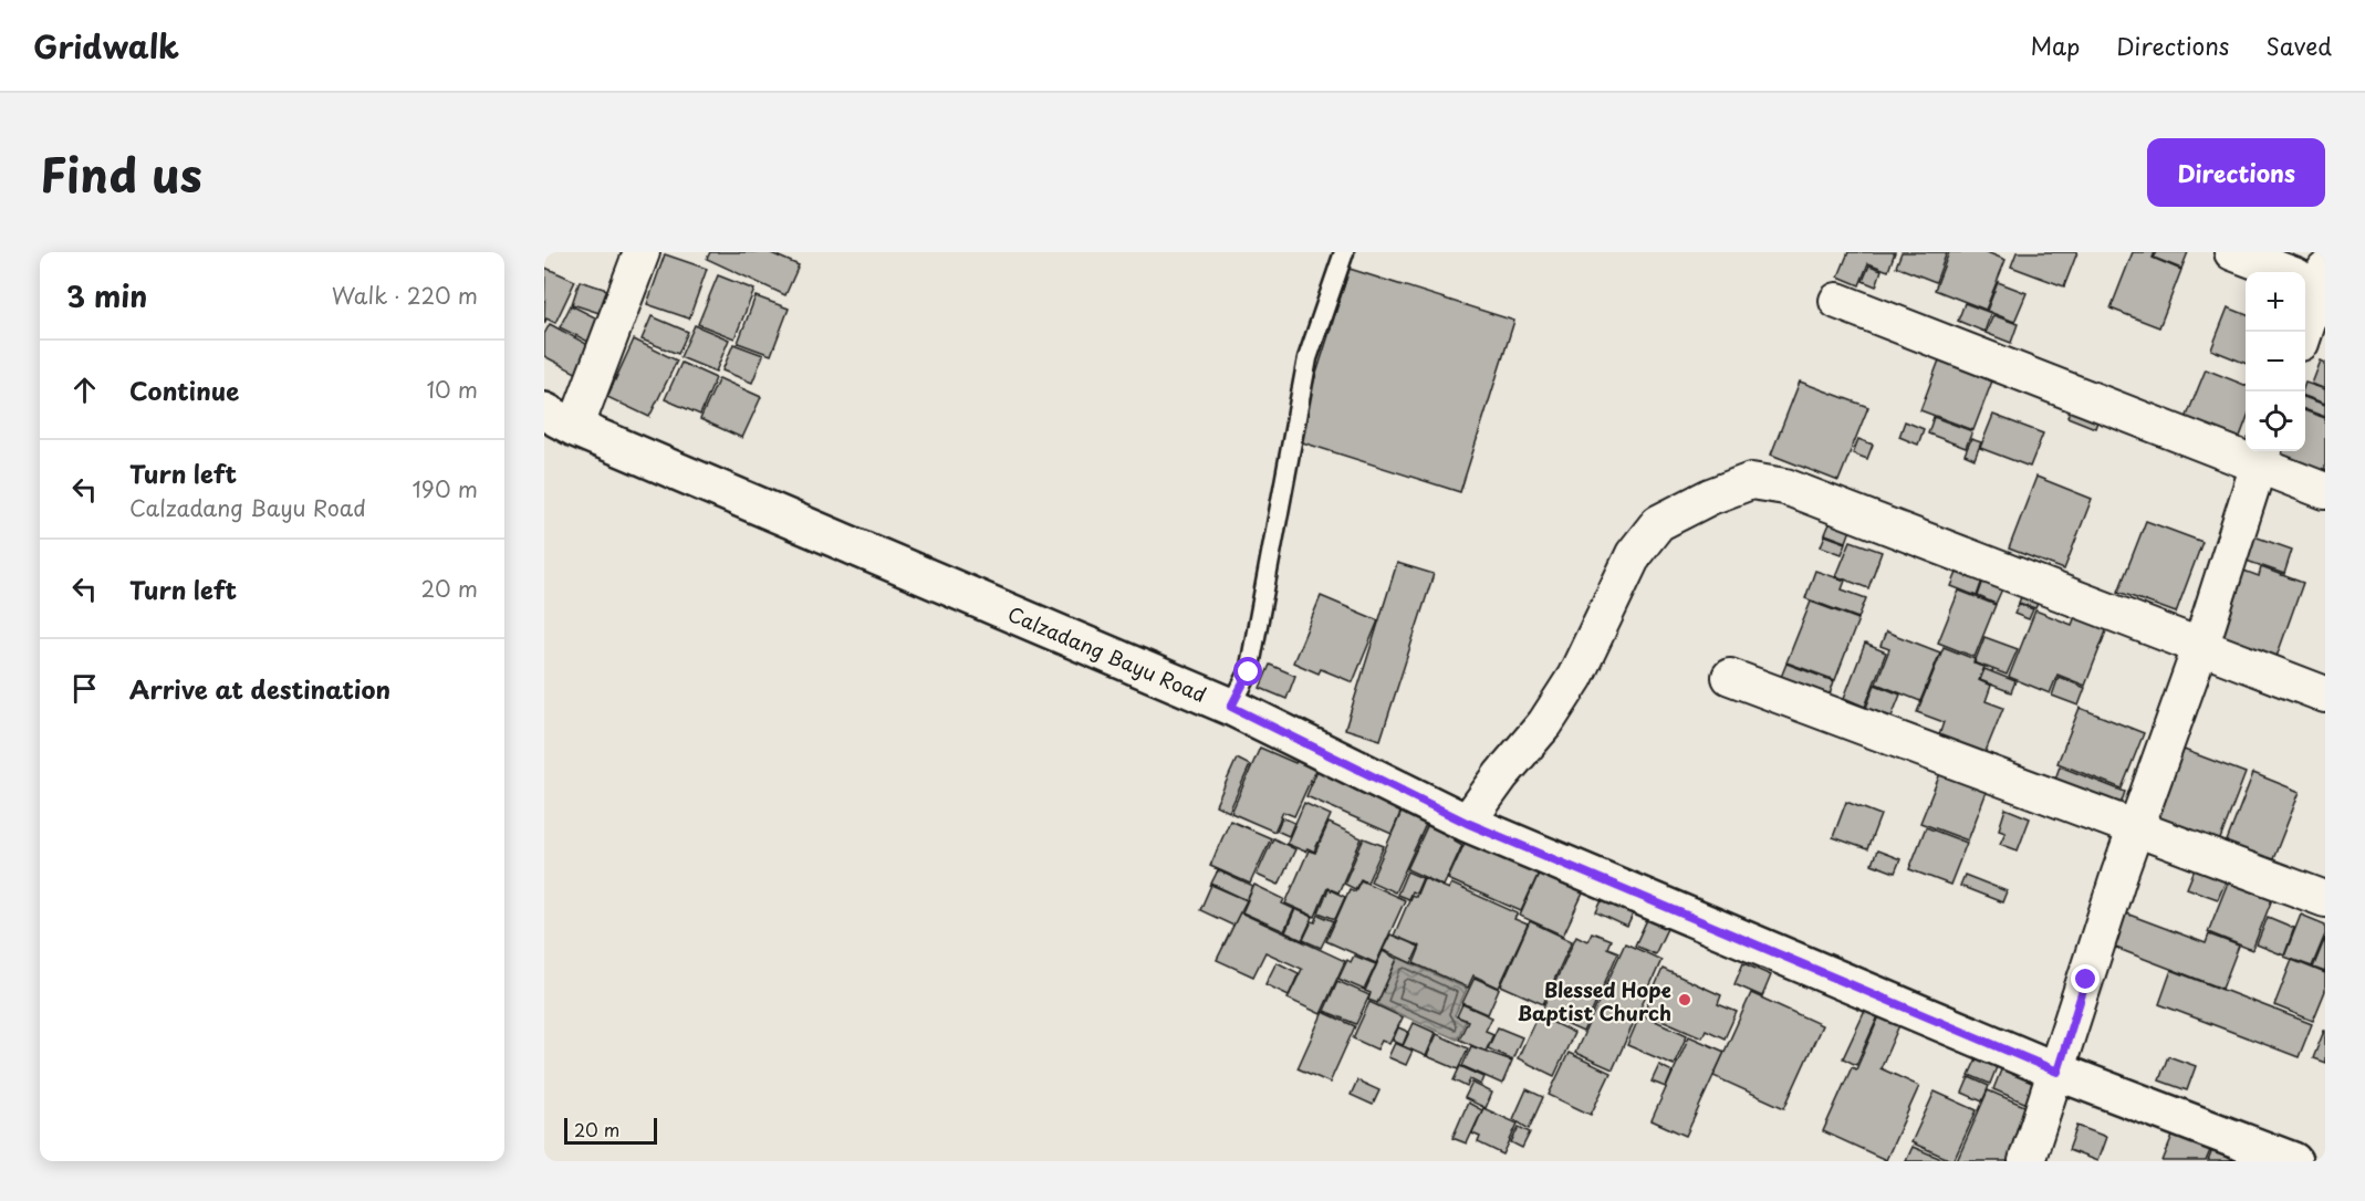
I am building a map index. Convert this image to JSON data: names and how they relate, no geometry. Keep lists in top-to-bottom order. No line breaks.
{"streets":{"street":["Calzadang Bayu Road"]},"places":["Blessed Hope Baptist Church"],"scale_bar":"20 m","page":{"header":"Gridwalk","nav":["Map","Directions","Saved"],"title":"Find us","buttons":"Directions","heading":["3 min","Walk · 220 m"],"map_buttons":["+","−"],"list":[["Continue","10 m"],["Turn left","Calzadang Bayu Road","190 m"],["Turn left","20 m"],"Arrive at destination"],"scale":"20 m"}}
